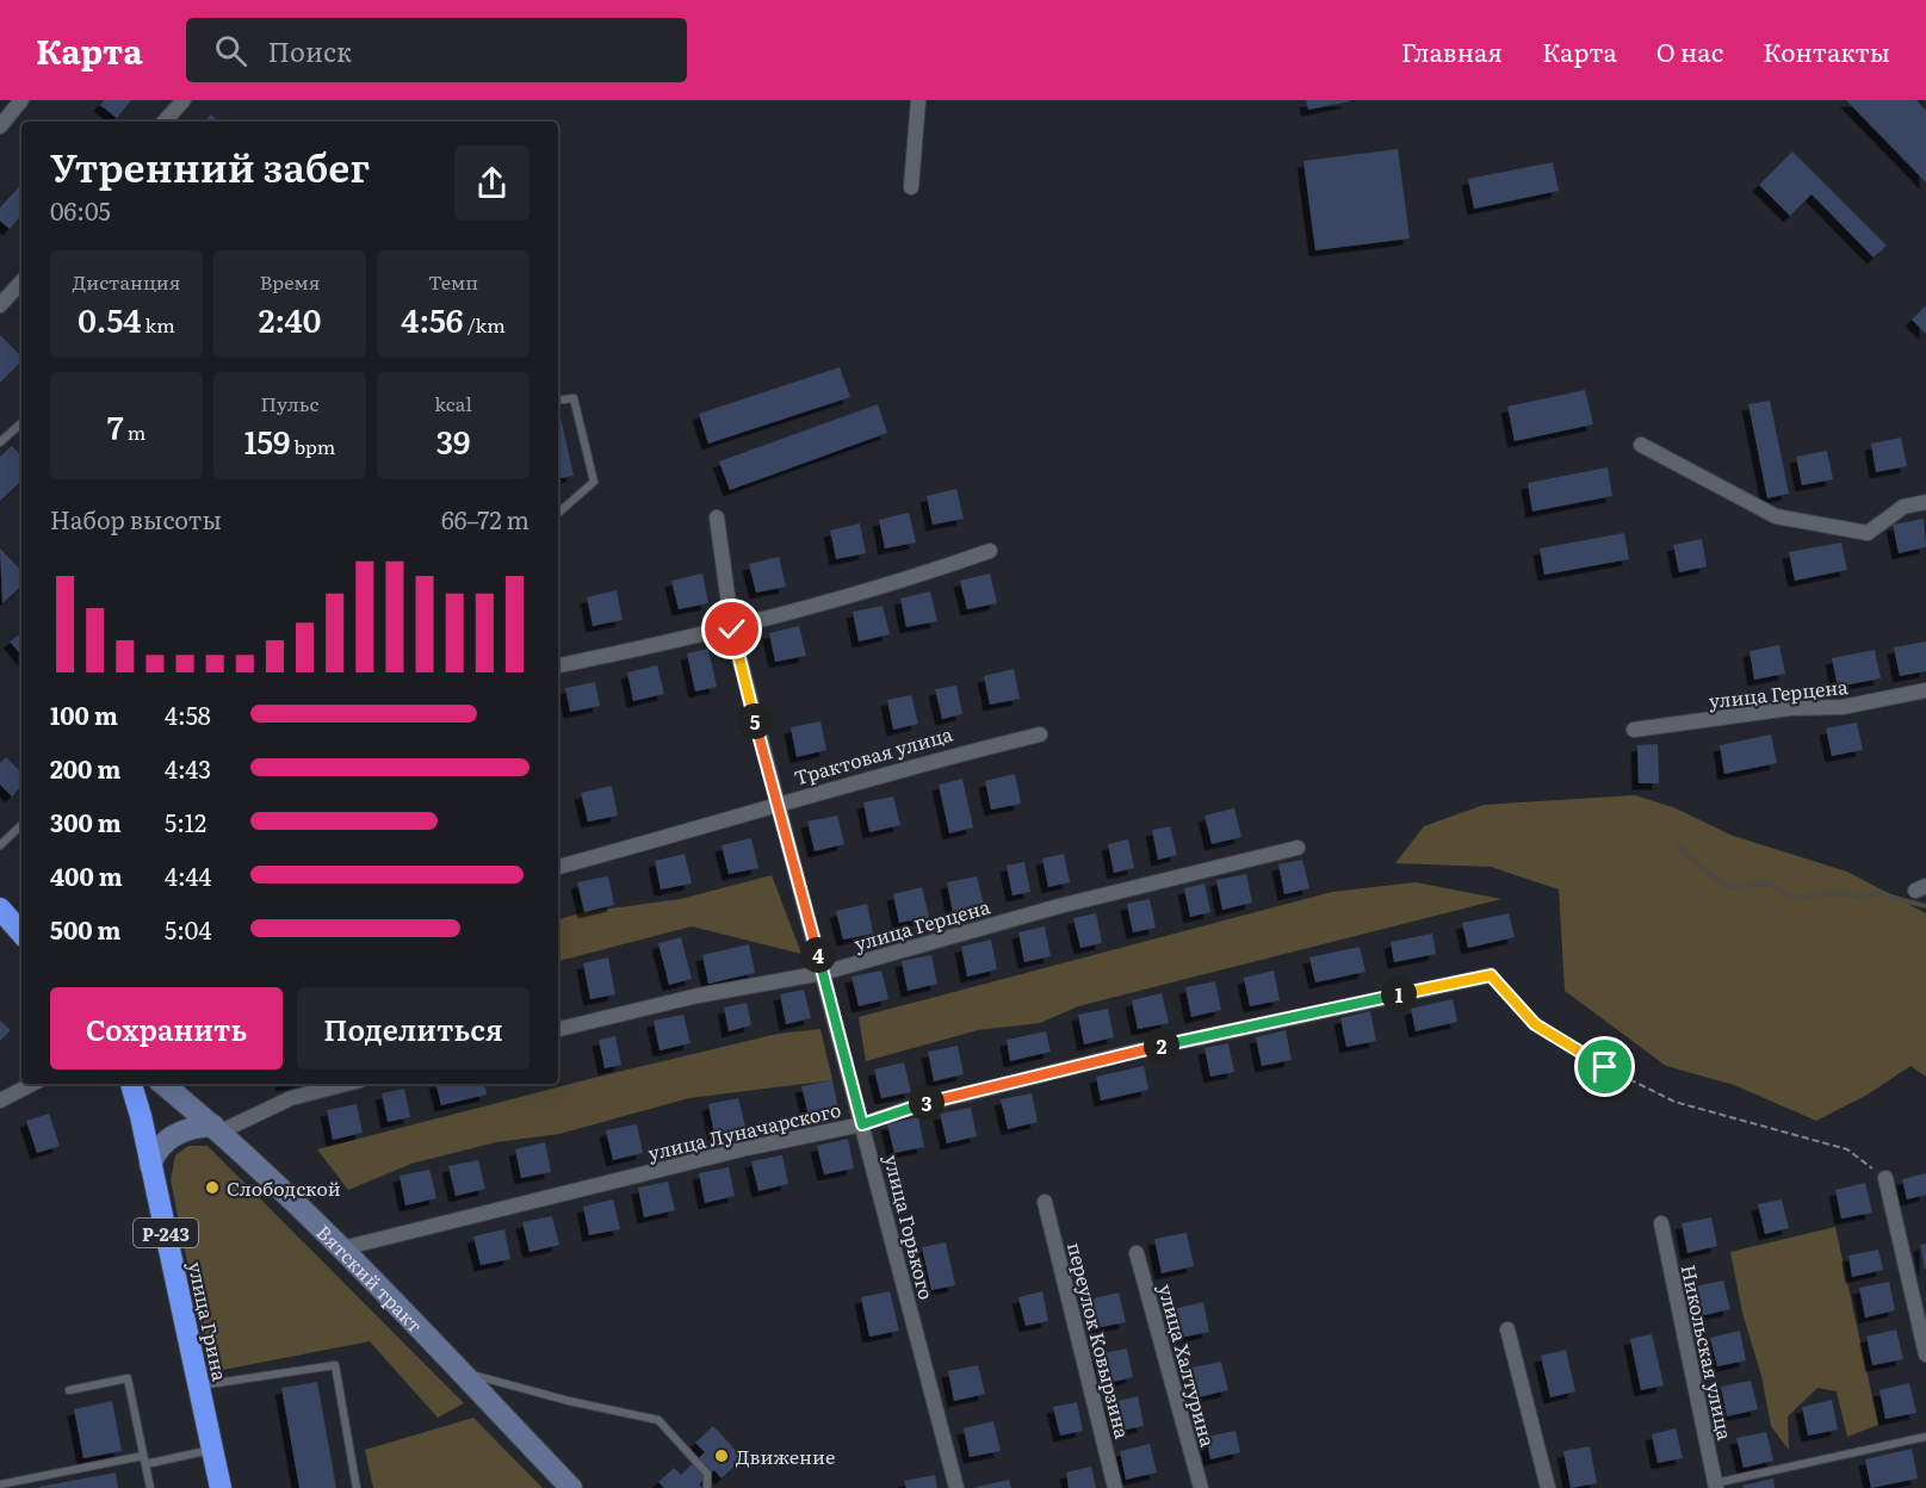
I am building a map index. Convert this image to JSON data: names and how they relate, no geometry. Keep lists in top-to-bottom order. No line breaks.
{"streets":{"highway":["Р-243","улица Грина"],"main road":["Вятский тракт"],"street":["улица Герцена","Трактовая улица","улица Луначарского","улица Горького","переулок Ковырзина","Никольская улица","улица Халтурина"]},"crossings":[["улица Герцена","улица Горького"],["Трактовая улица","улица Горького"],["улица Луначарского","улица Горького"],["улица Луначарского","Вятский тракт"]],"places":["Слободской","Движение"],"page":{"header":"Карта","search":"Поиск","nav":["Главная","Карта","О нас","Контакты"],"heading":["Утренний забег","06:05"],"stats":[["Дистанция","0.54 km"],["Время","2:40"],["Темп","4:56 /km"],["7 m"],["Пульс","159 bpm"],["kcal","39"]],"chart":["Набор высоты","66–72 m"],"list":[{"name":"100 m","note":"4:58"},{"name":"200 m","note":"4:43"},{"name":"300 m","note":"5:12"},{"name":"400 m","note":"4:44"},{"name":"500 m","note":"5:04"}],"pins":["5","4","1","2","3"],"buttons":["Сохранить","Поделиться"]}}
